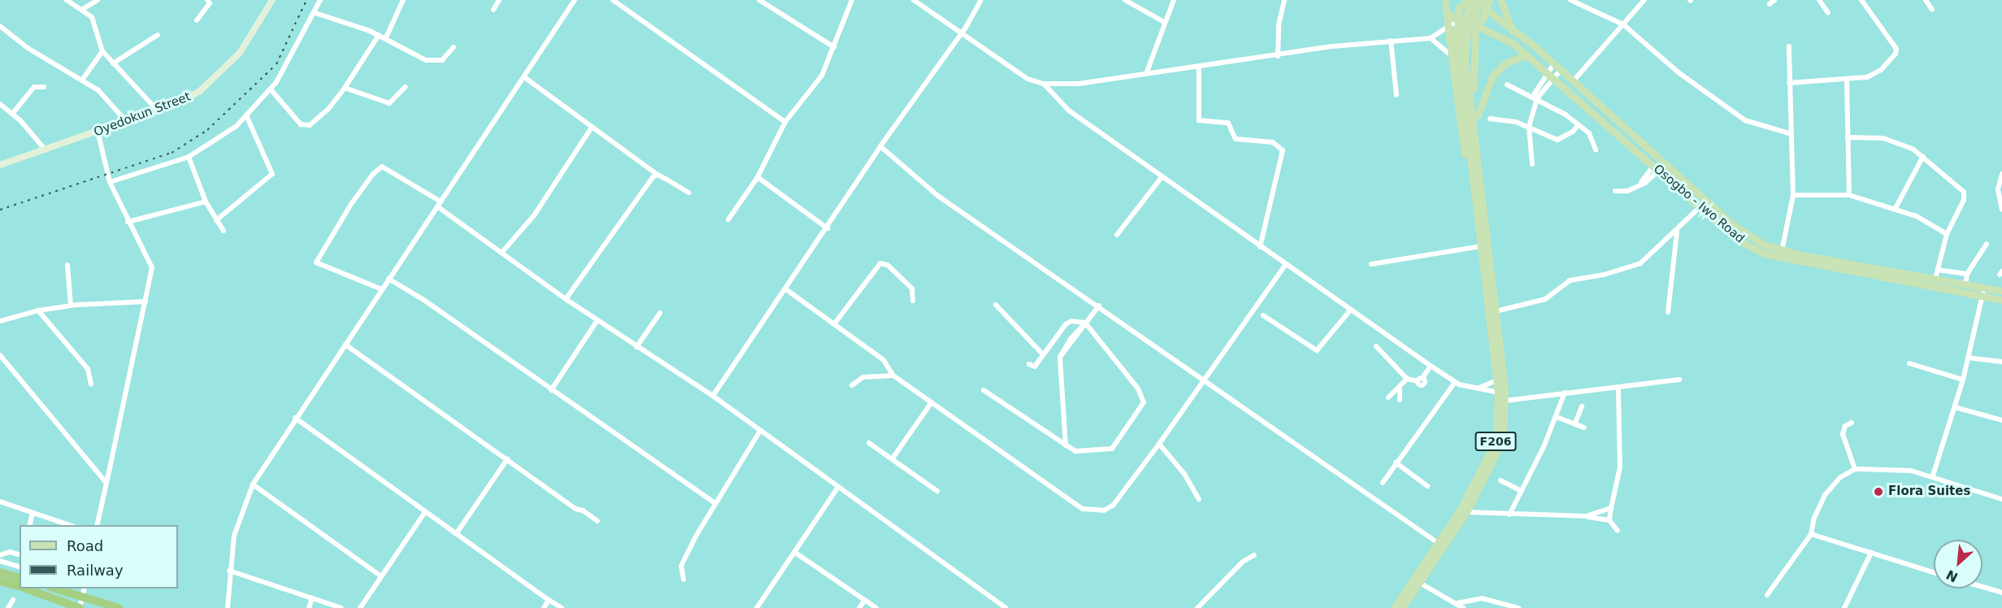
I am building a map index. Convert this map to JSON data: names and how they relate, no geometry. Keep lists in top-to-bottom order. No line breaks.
{"streets":{"main road":["Osogbo - Iwo Road","F206"],"street":["Oyedokun Street"]},"crossings":[["Osogbo - Iwo Road","F206"]],"places":["Flora Suites"],"legend":["Road","Railway"],"north":"bottom left"}
